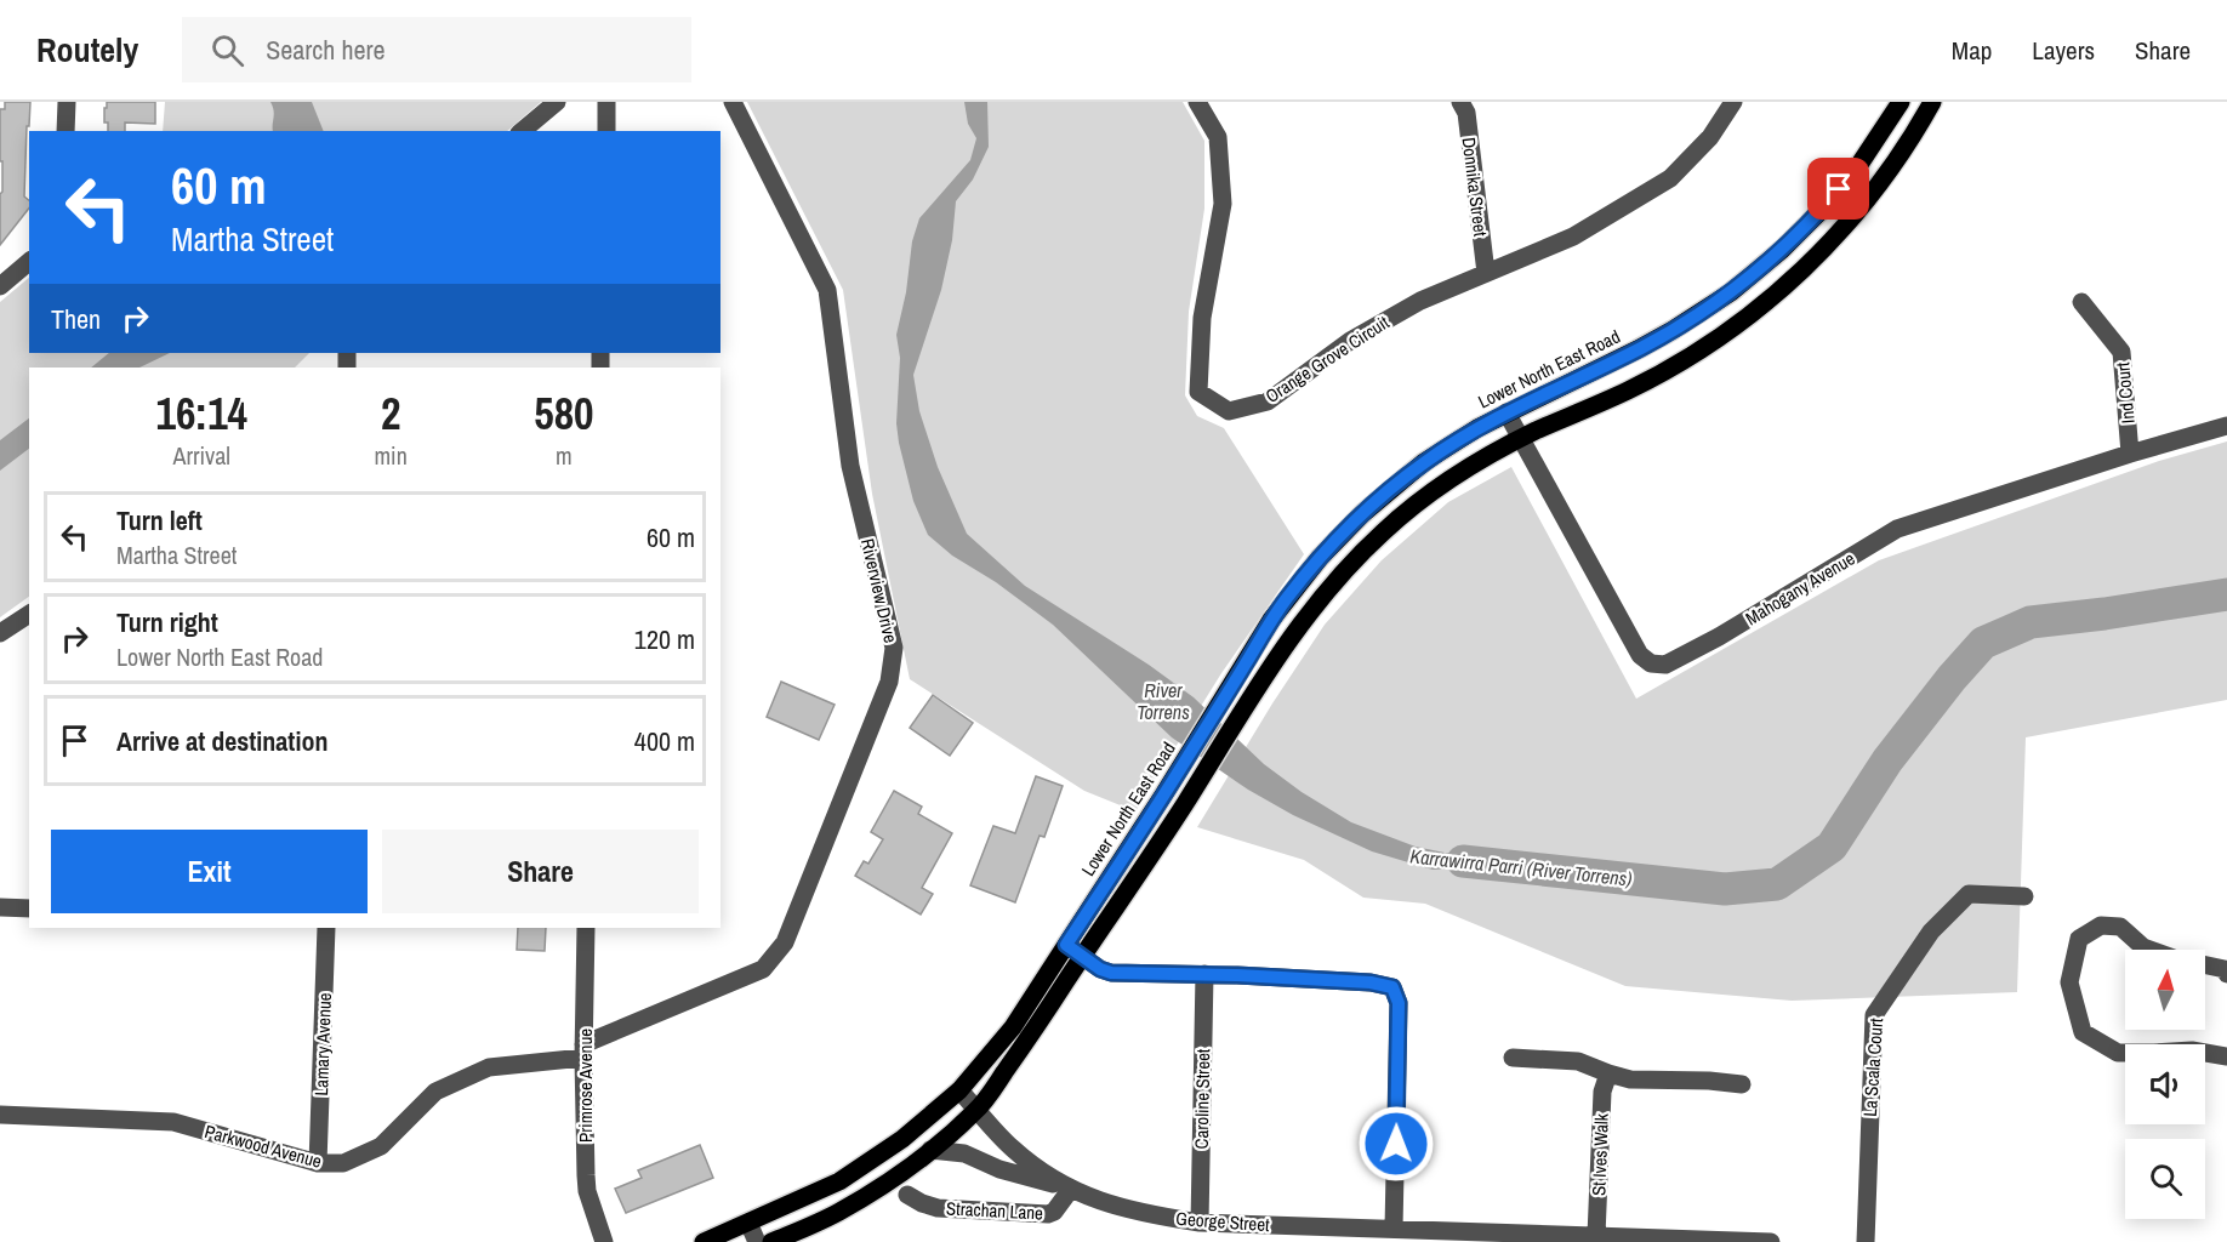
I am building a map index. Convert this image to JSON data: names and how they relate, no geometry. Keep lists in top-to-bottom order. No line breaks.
{"streets":{"main road":["Lower North East Road"],"street":["Donnika Street","Orange Grove Circuit","Ind Court","Mahogany Avenue","Riverview Drive","Lamary Avenue","La Scala Court","Primrose Avenue","Caroline Street","Parkwood Avenue","St Ives Walk","Strachan Lane","George Street"]},"crossings":[["Donnika Street","Orange Grove Circuit"],["Lower North East Road","Mahogany Avenue"],["Lower North East Road","George Street"],["Ind Court","Mahogany Avenue"],["Riverview Drive","Primrose Avenue"],["Riverview Drive","Parkwood Avenue"],["Lamary Avenue","Parkwood Avenue"],["Primrose Avenue","Parkwood Avenue"],["Caroline Street","George Street"],["St Ives Walk","George Street"],["Strachan Lane","George Street"]],"water":["River Torrens","Karrawirra Parri (River Torrens)"],"north":"top","page":{"header":"Routely","search":"Search here","nav":["Map","Layers","Share"],"turn":["60 m","Martha Street"],"then":"Then","eta":["16:14","Arrival","2","min","580","m"],"list":[{"name":"Turn left","note":"Martha Street","value":"60 m"},{"name":"Turn right","note":"Lower North East Road","value":"120 m"},{"name":"Arrive at destination","value":"400 m"}],"buttons":["Exit","Share"]}}
